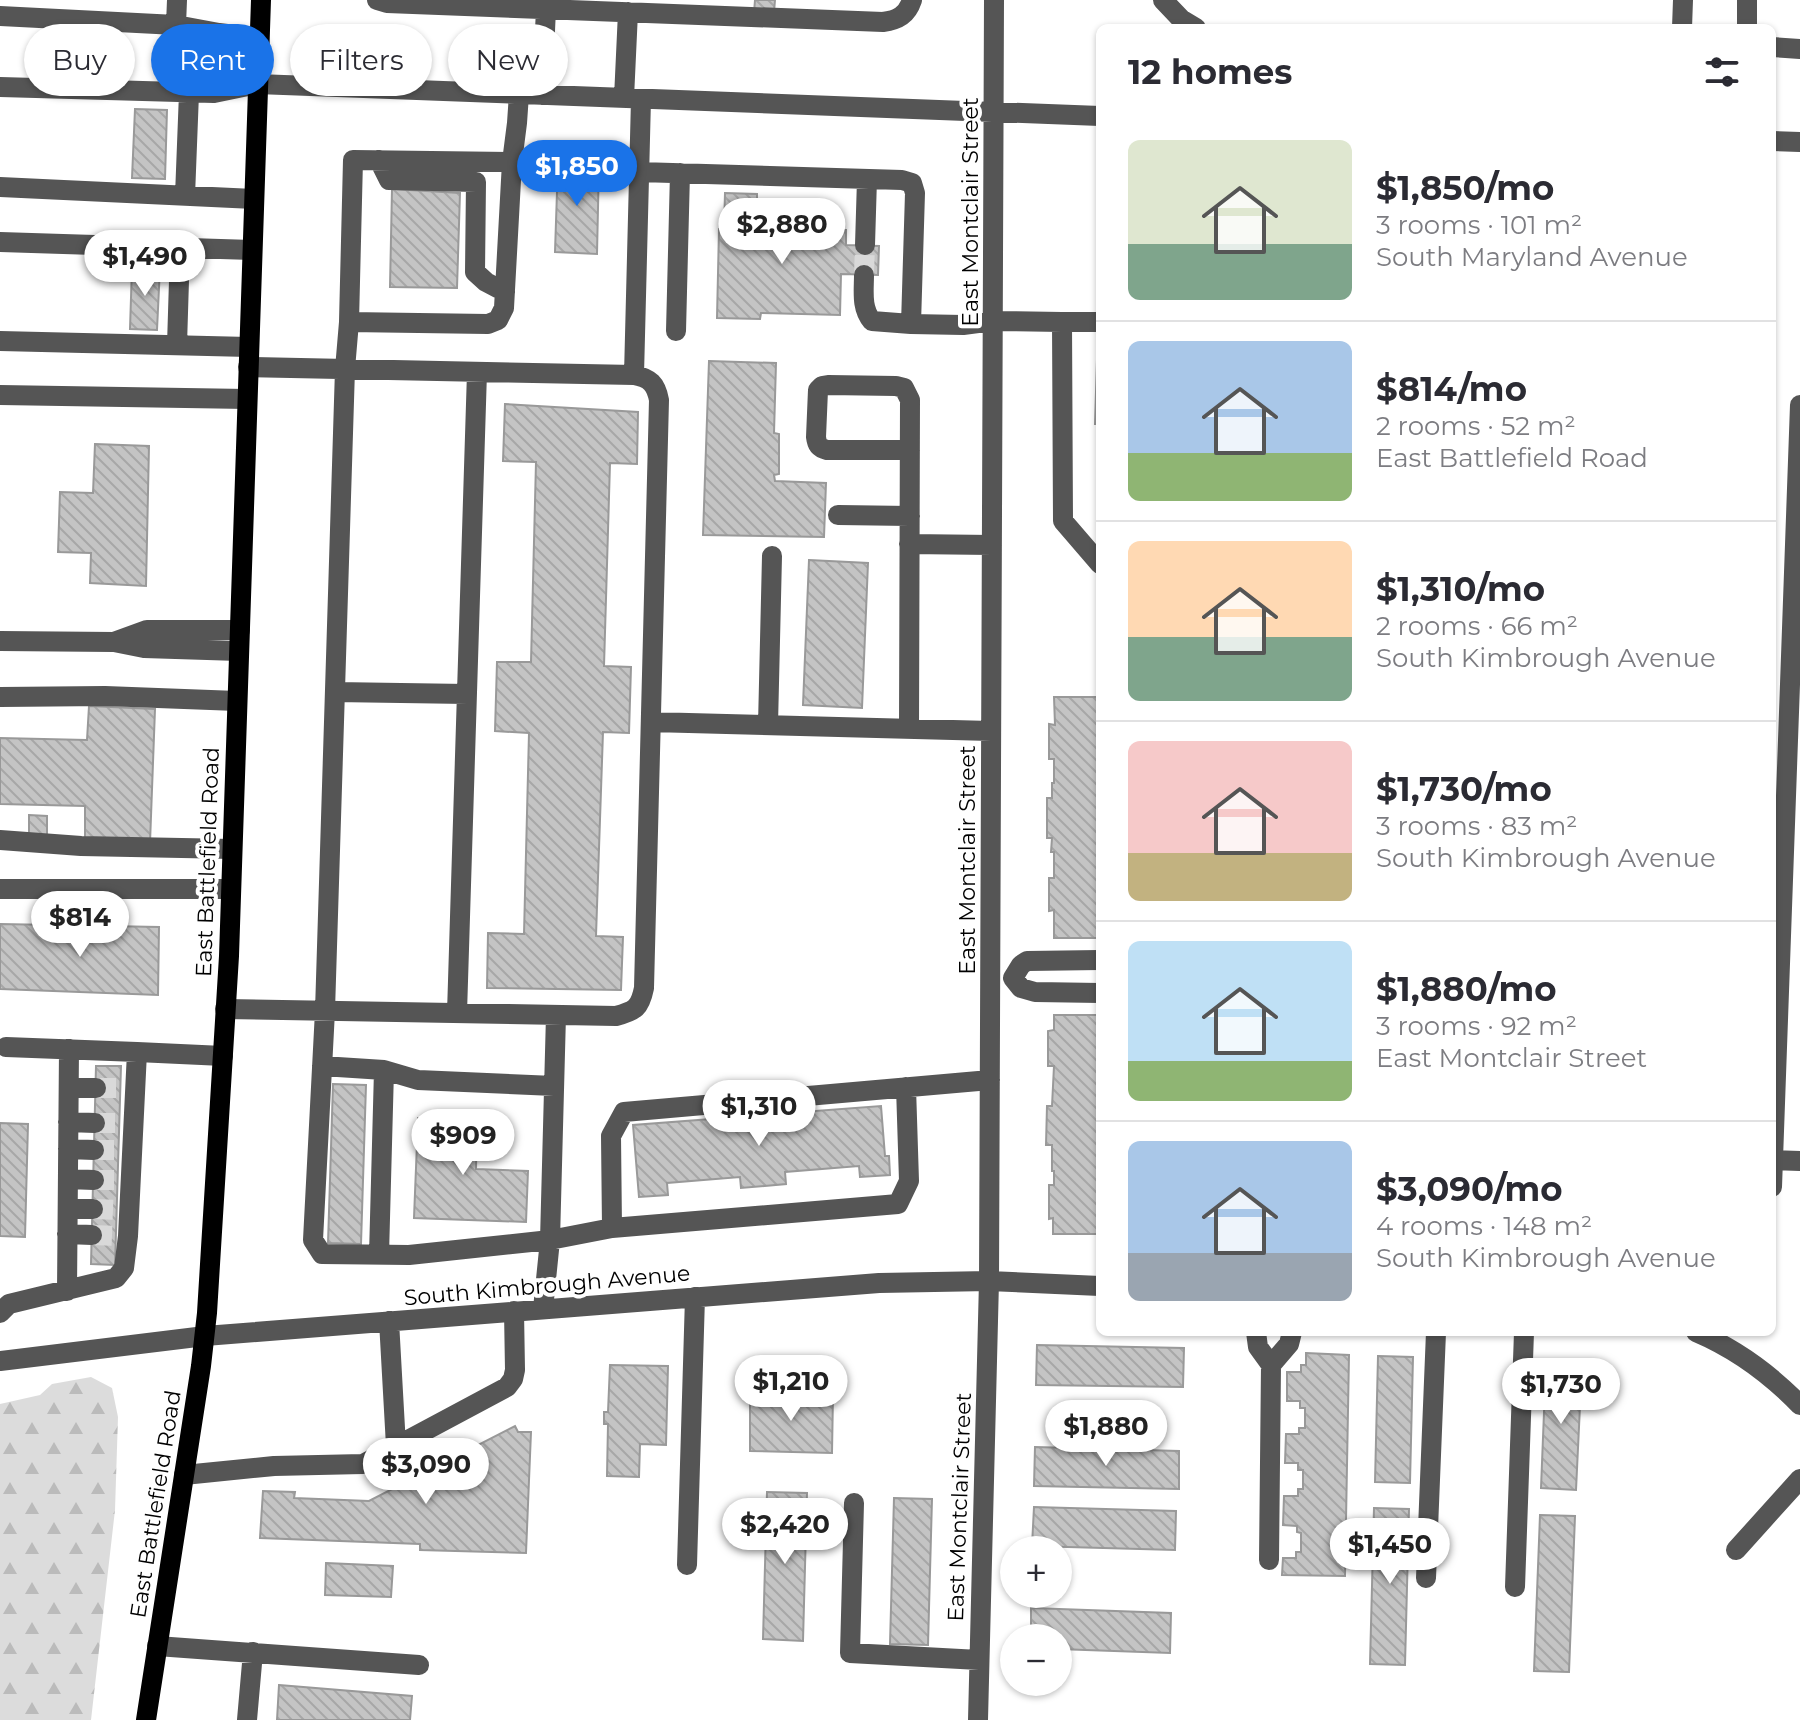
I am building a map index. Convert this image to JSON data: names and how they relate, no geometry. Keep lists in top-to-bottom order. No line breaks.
{"streets":{"main road":["East Battlefield Road"],"street":["East Montclair Street","South Kimbrough Avenue"]},"crossings":[["East Montclair Street","South Kimbrough Avenue"],["East Battlefield Road","South Kimbrough Avenue"]],"page":{"chip":["Buy","Rent","Filters","New"],"heading":"12 homes","list":[{"name":"$1,850/mo","note":"3 rooms · 101 m² · South Maryland Avenue"},{"name":"$814/mo","note":"2 rooms · 52 m² · East Battlefield Road"},{"name":"$1,310/mo","note":"2 rooms · 66 m² · South Kimbrough Avenue"},{"name":"$1,730/mo","note":"3 rooms · 83 m² · South Kimbrough Avenue"},{"name":"$1,880/mo","note":"3 rooms · 92 m² · East Montclair Street"},{"name":"$3,090/mo","note":"4 rooms · 148 m² · South Kimbrough Avenue"}],"price":["$1,850","$2,880","$1,490","$814","$1,310","$909","$1,210","$1,730","$1,880","$3,090","$2,420","$1,450"],"map_buttons":["+","−"]}}
